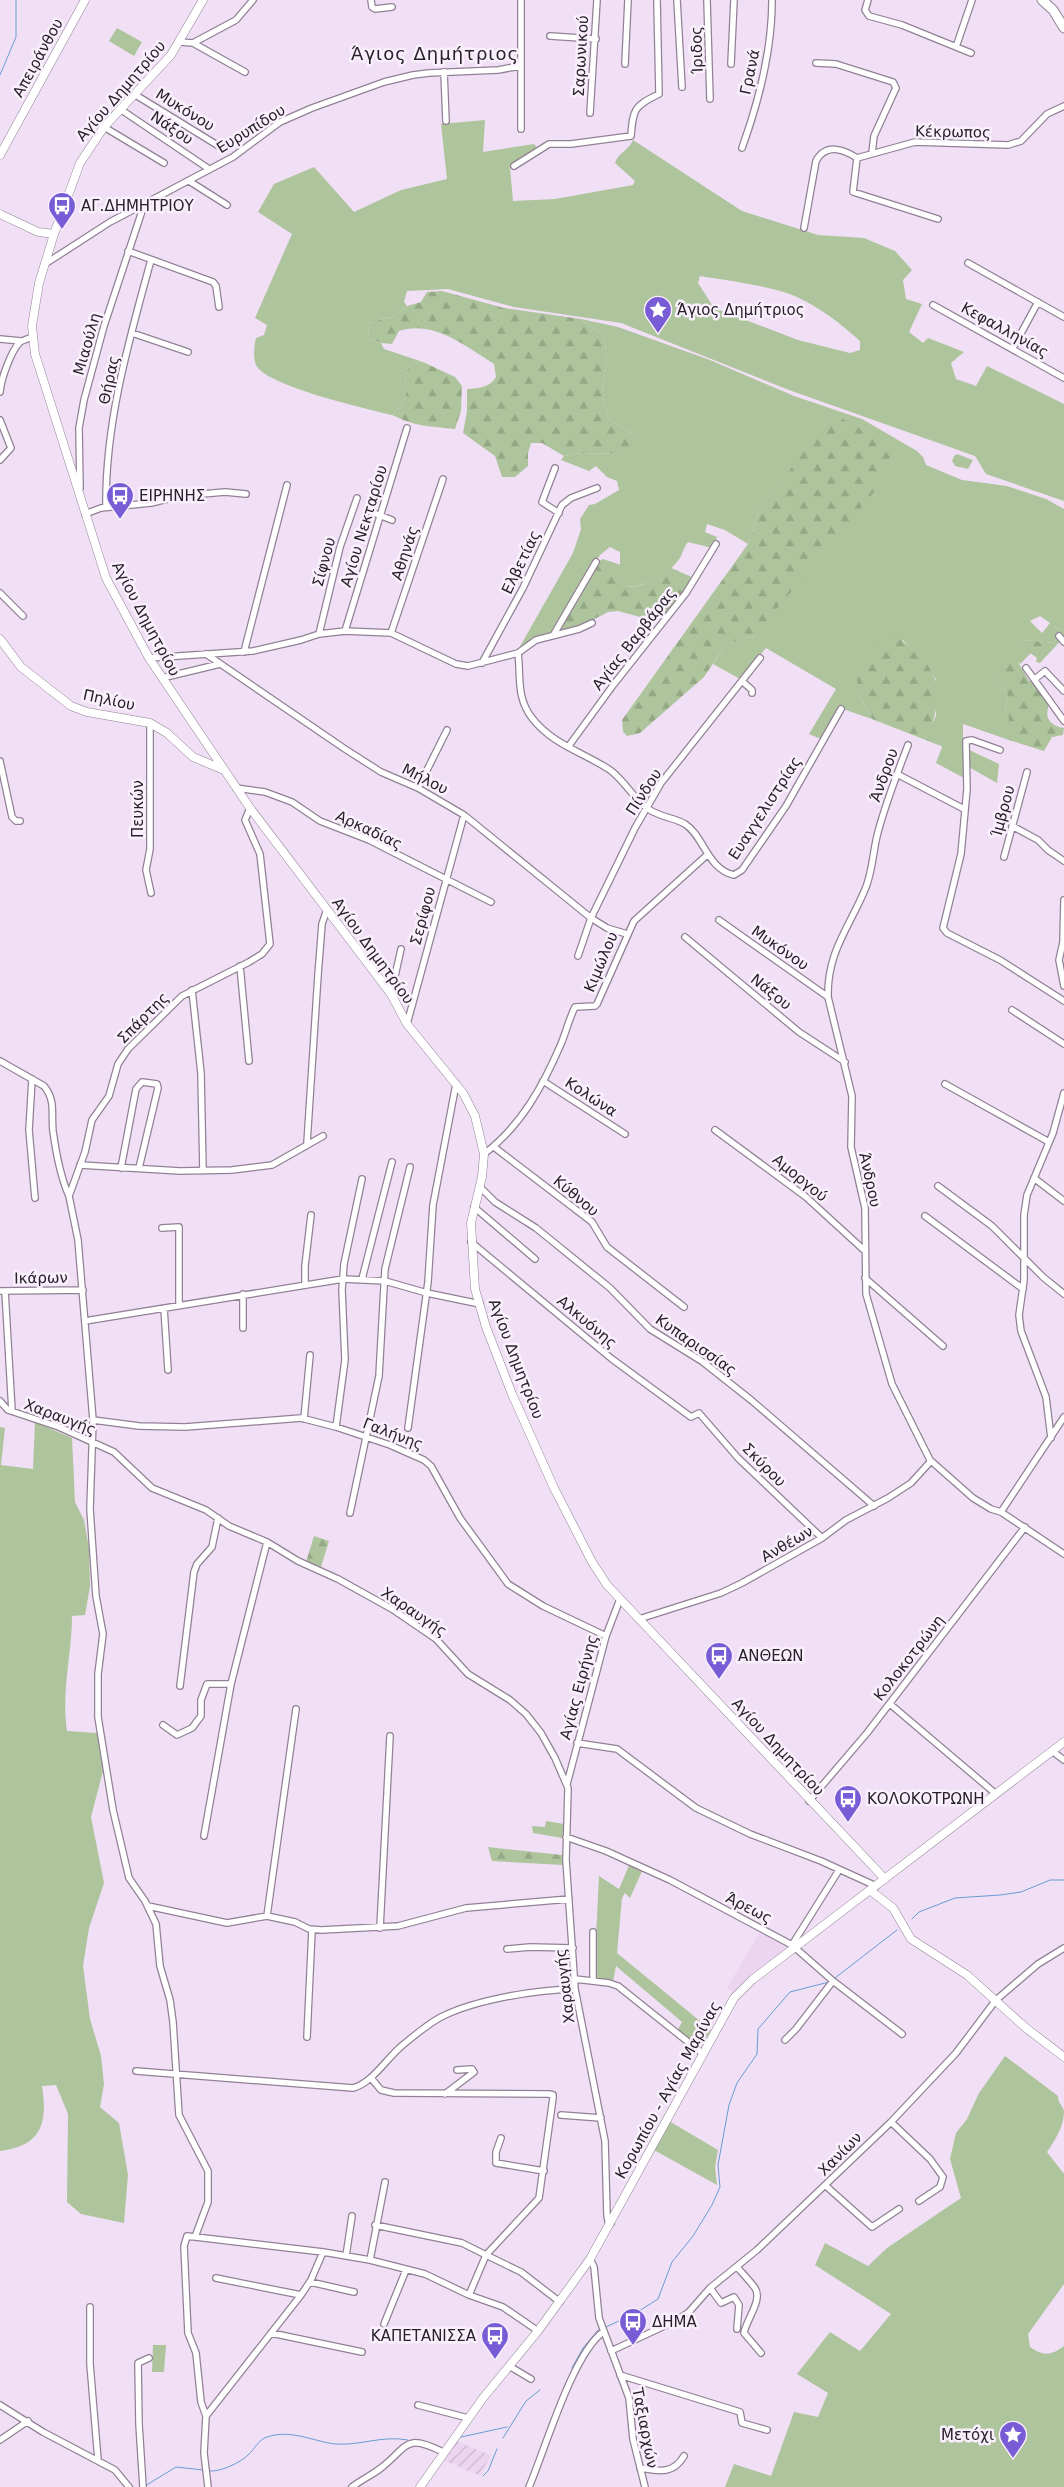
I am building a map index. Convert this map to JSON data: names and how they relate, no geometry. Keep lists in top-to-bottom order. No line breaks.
{"streets":{"street":["Ίριδος","Σαρωνικού","Απειράνθου","Γρανά","Αγίου Δημητρίου","Μυκόνου","Νάξου","Ευρυπίδου","Κέκρωπος","Κεφαλληνίας","Μιαούλη","Θήρας","Αγίου Νεκταρίου","Αθηνάς","Σίφνου","Ελβετίας","Αγίας Βαρβάρας","Πηλίου","Άνδρου","Μήλου","Πίνδου","Ευαγγελιστρίας","Πευκών","Ίμβρου","Αρκαδίας","Σερίφου","Κιμώλου","Σπάρτης","Κολώνα","Αμοργού","Κύθνου","Ικάρων","Αλκυόνης","Κυπαρισσίας","Χαραυγής","Γαλήνης","Σκύρου","Ανθέων","Κολοκοτρώνη","Αγίας Ειρήνης","Άρεως","Κορωπίου - Αγίας Μαρίνας","Χανίων","Ταξιαρχών"]},"crossings":[["Αγίου Δημητρίου","Μυκόνου"],["Αγίου Δημητρίου","Νάξου"],["Αγίου Δημητρίου","Ευρυπίδου"],["Αγίου Δημητρίου","Μιαούλη"],["Αγίου Δημητρίου","Πηλίου"],["Αγίου Δημητρίου","Αρκαδίας"],["Αγίου Δημητρίου","Σερίφου"],["Αγίου Δημητρίου","Κιμώλου"],["Αγίου Δημητρίου","Σπάρτης"],["Αγίου Δημητρίου","Αλκυόνης"],["Αγίου Δημητρίου","Κυπαρισσίας"],["Αγίου Δημητρίου","Ανθέων"],["Αγίου Δημητρίου","Κολοκοτρώνη"],["Αγίου Δημητρίου","Αγίας Ειρήνης"],["Αγίου Δημητρίου","Κορωπίου - Αγίας Μαρίνας"],["Μυκόνου","Άνδρου"],["Νάξου","Ευρυπίδου"],["Νάξου","Άνδρου"],["Ευρυπίδου","Μιαούλη"],["Αγίας Βαρβάρας","Ευαγγελιστρίας"],["Πηλίου","Πευκών"],["Άνδρου","Αμοργού"],["Άνδρου","Ανθέων"],["Άνδρου","Κολοκοτρώνη"],["Μήλου","Πίνδου"],["Μήλου","Σερίφου"],["Μήλου","Κιμώλου"],["Πίνδου","Ευαγγελιστρίας"],["Ευαγγελιστρίας","Κιμώλου"],["Αρκαδίας","Σερίφου"],["Κιμώλου","Κολώνα"],["Κιμώλου","Κύθνου"],["Αλκυόνης","Σκύρου"],["Κυπαρισσίας","Ανθέων"],["Χαραυγής","Αγίας Ειρήνης"],["Χαραυγής","Άρεως"],["Χαραυγής","Κορωπίου - Αγίας Μαρίνας"],["Γαλήνης","Αγίας Ειρήνης"],["Σκύρου","Ανθέων"],["Άρεως","Κορωπίου - Αγίας Μαρίνας"],["Κορωπίου - Αγίας Μαρίνας","Ταξιαρχών"],["Χανίων","Ταξιαρχών"]],"districts":["Άγιος Δημήτριος"],"places":{"bus stop":["ΑΓ.ΔΗΜΗΤΡΙΟΥ","ΕΙΡΗΝΗΣ","ΑΝΘΕΩΝ","ΚΟΛΟΚΟΤΡΩΝΗ","ΔΗΜΑ","ΚΑΠΕΤΑΝΙΣΣΑ"],"place":["Άγιος Δημήτριος","Μετόχι"]}}
